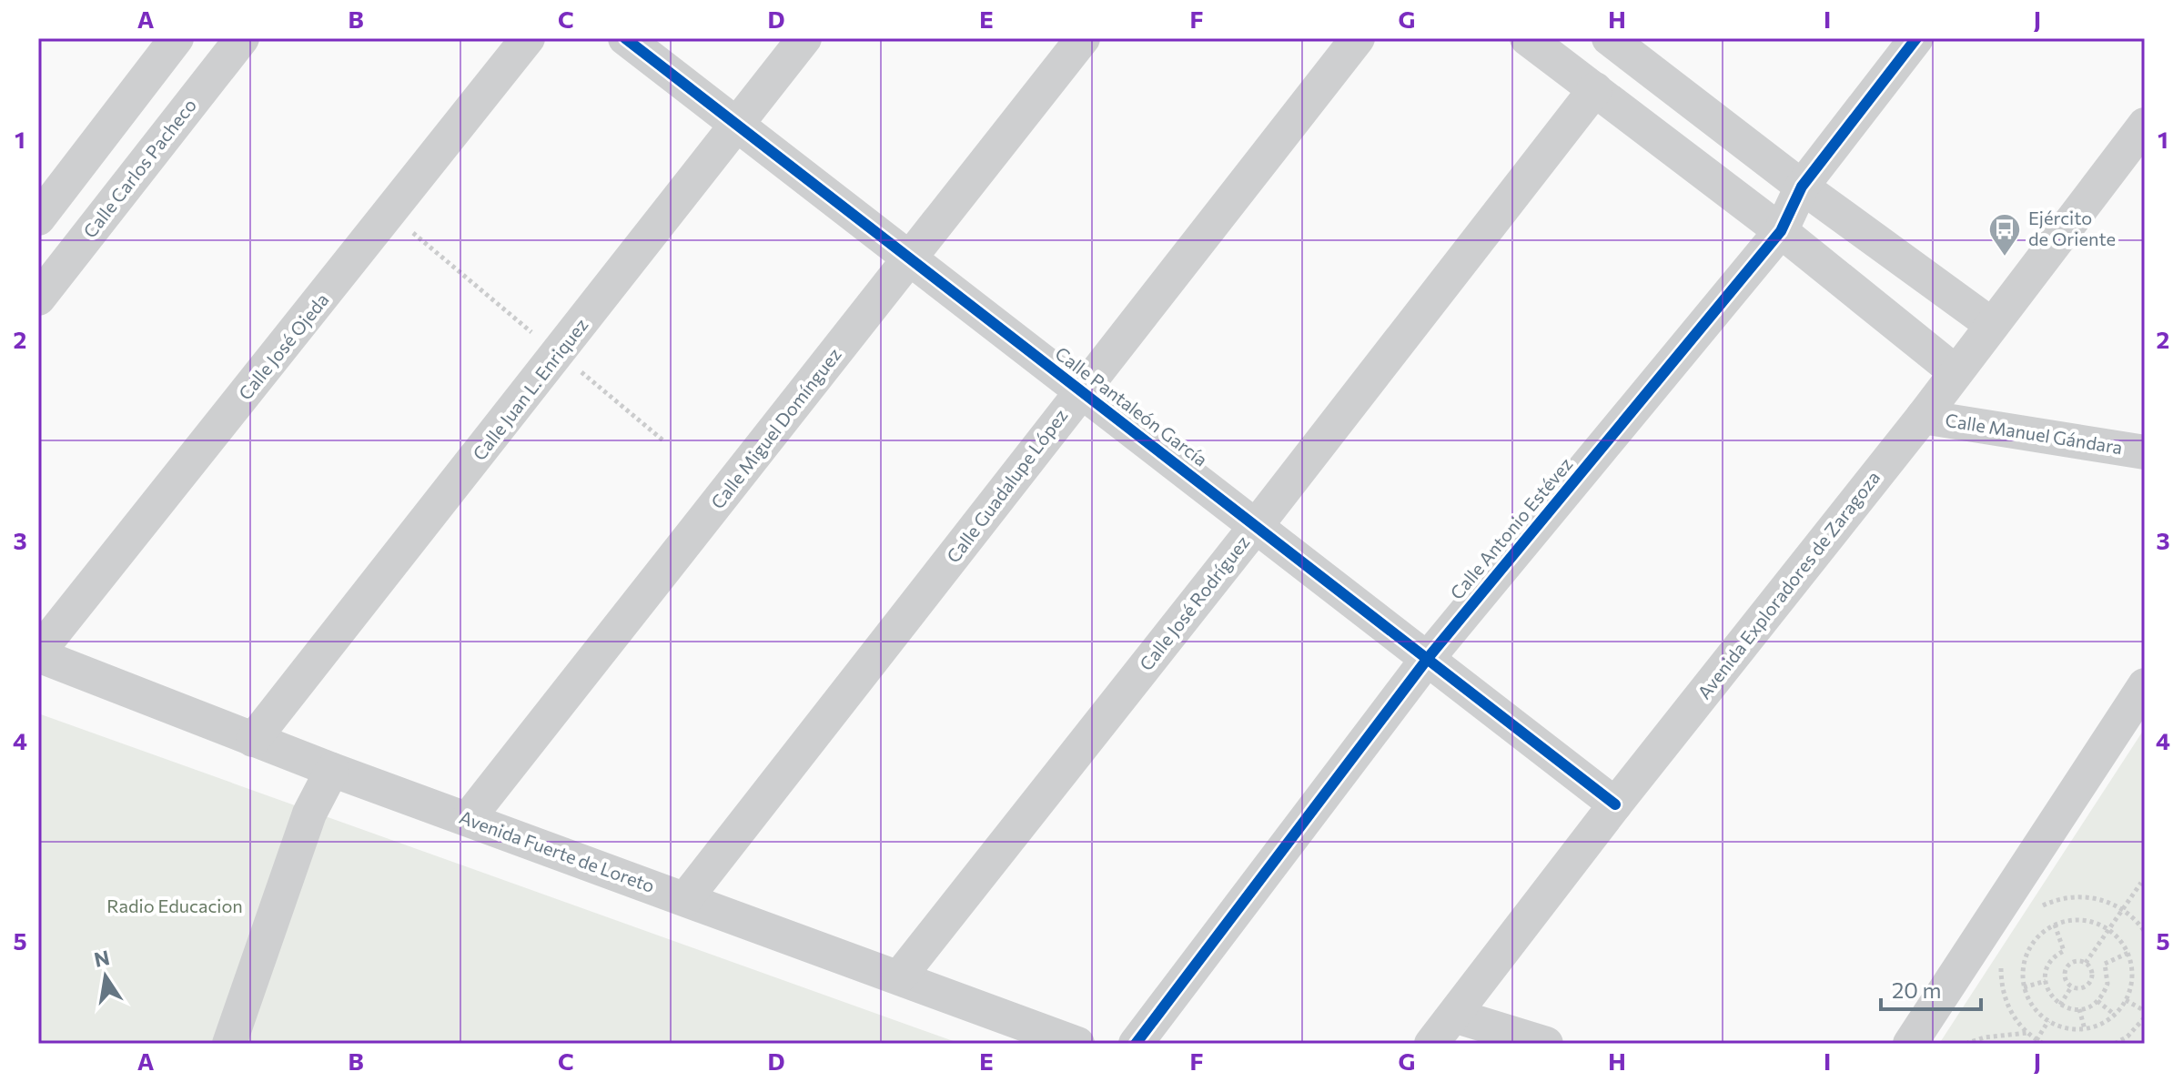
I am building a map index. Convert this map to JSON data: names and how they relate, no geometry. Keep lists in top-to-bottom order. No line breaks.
{"streets":{"street":["Calle Carlos Pacheco","Calle José Ojeda","Calle Juan L. Enriquez","Calle Pantaleón García","Calle Miguel Domínguez","Calle Manuel Gándara","Calle Guadalupe López","Calle Antonio Estévez","Avenida Exploradores de Zaragoza","Calle José Rodríguez","Avenida Fuerte de Loreto"]},"crossings":[["Calle José Ojeda","Avenida Fuerte de Loreto"],["Calle Juan L. Enriquez","Calle Pantaleón García"],["Calle Juan L. Enriquez","Avenida Fuerte de Loreto"],["Calle Pantaleón García","Calle Miguel Domínguez"],["Calle Pantaleón García","Calle Guadalupe López"],["Calle Pantaleón García","Calle Antonio Estévez"],["Calle Pantaleón García","Avenida Exploradores de Zaragoza"],["Calle Pantaleón García","Calle José Rodríguez"],["Calle Miguel Domínguez","Avenida Fuerte de Loreto"],["Calle Manuel Gándara","Avenida Exploradores de Zaragoza"],["Calle Guadalupe López","Avenida Fuerte de Loreto"],["Calle José Rodríguez","Avenida Fuerte de Loreto"]],"parks":["Radio Educacion"],"places":{"bus stop":["Ejército de Oriente"]},"scale_bar":"20 m","north":"top","grid":{"columns":["A","B","C","D","E","F","G","H","I","J"],"rows":["1","2","3","4","5"]}}
